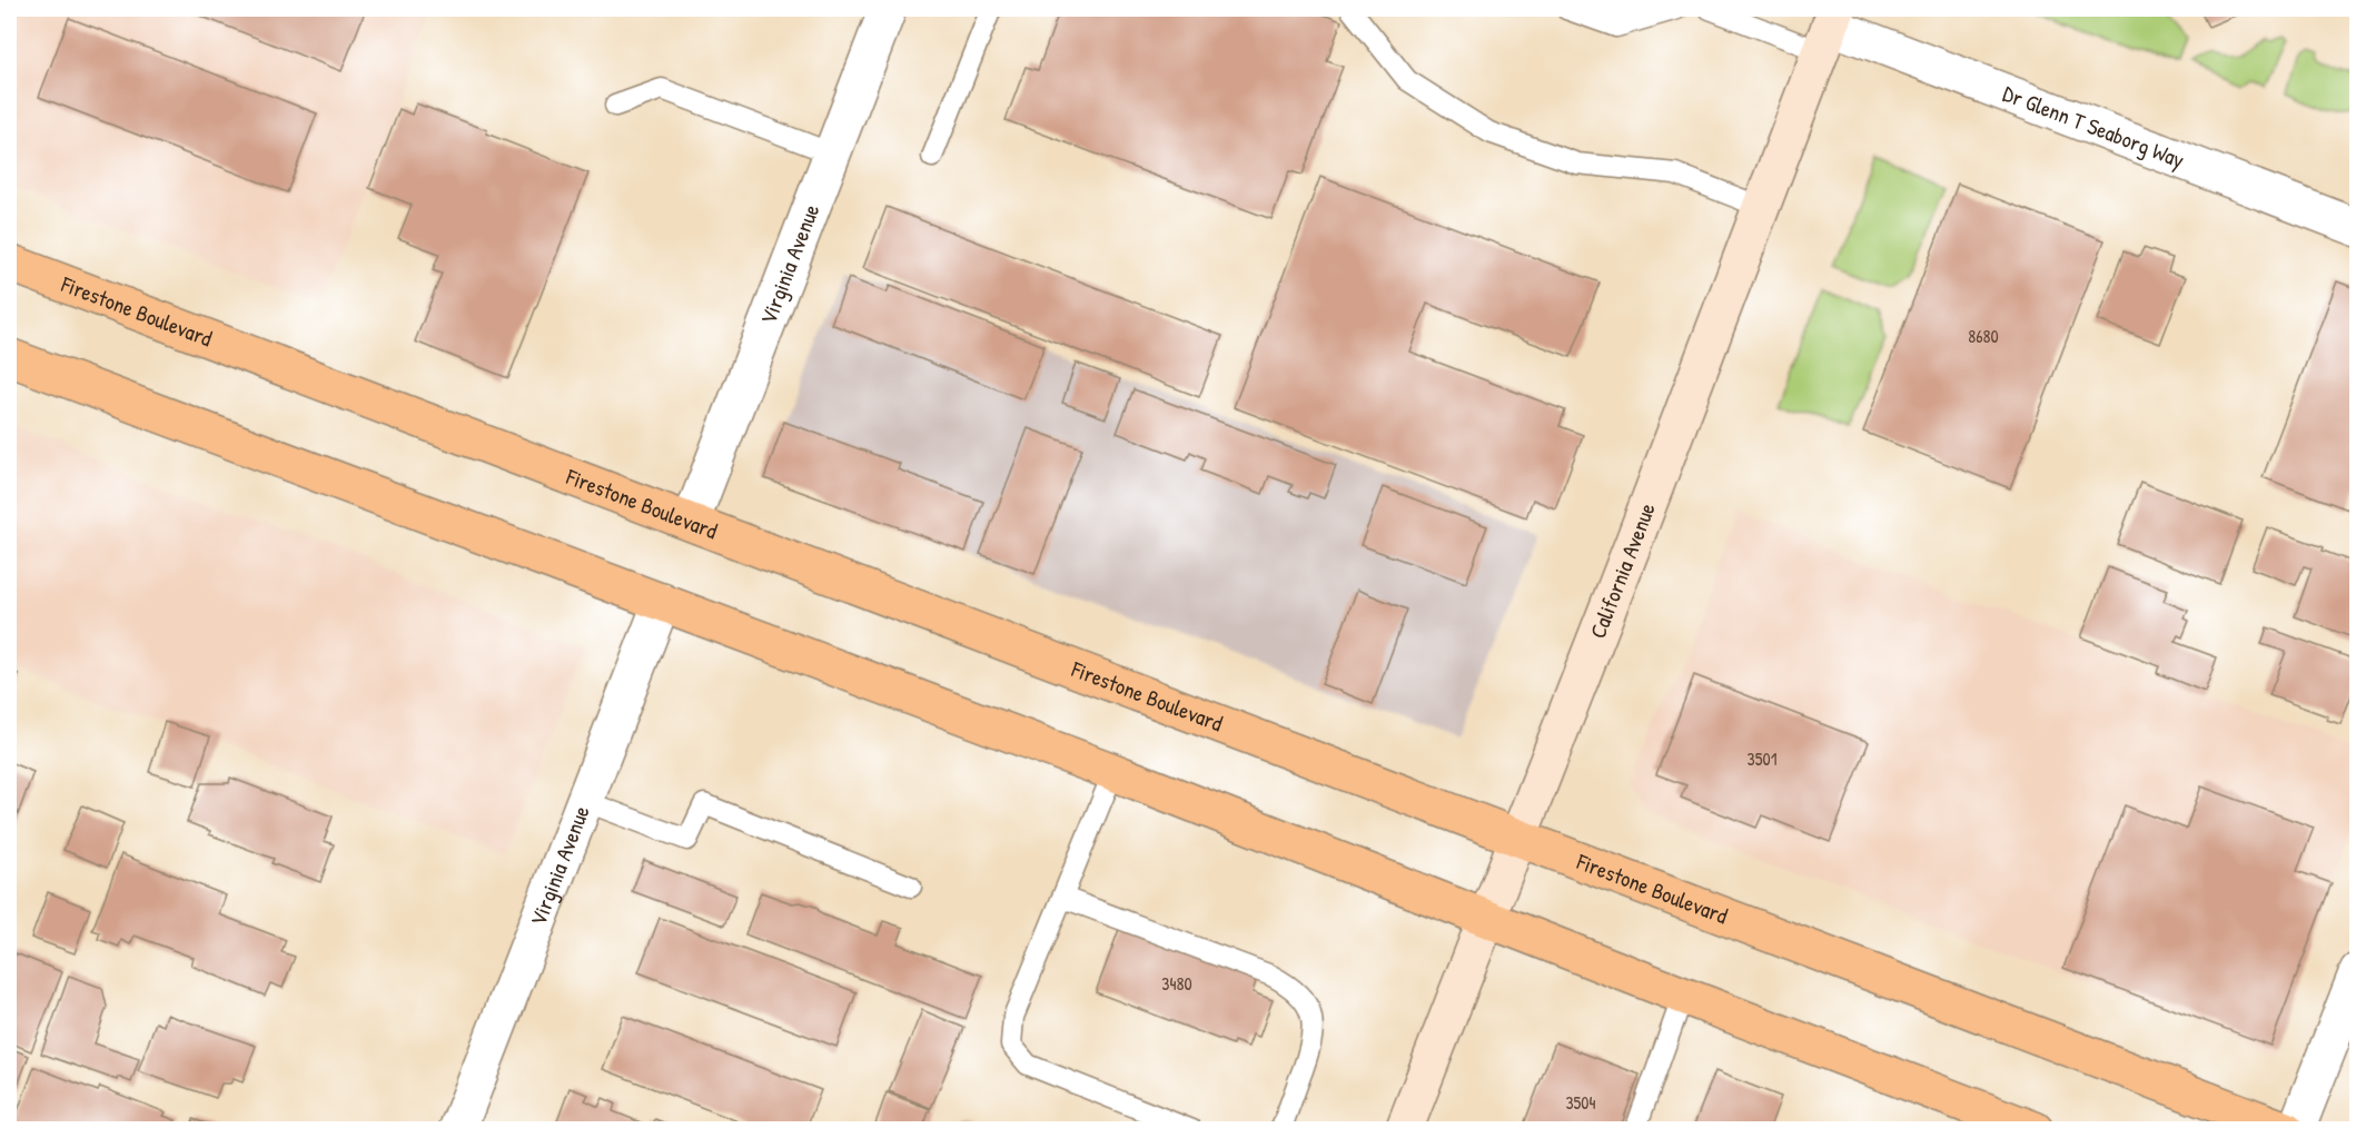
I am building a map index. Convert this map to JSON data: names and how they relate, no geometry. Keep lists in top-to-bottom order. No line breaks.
{"streets":{"main road":["Firestone Boulevard","California Avenue"],"street":["Dr Glenn T Seaborg Way","Virginia Avenue"]},"crossings":[["Dr Glenn T Seaborg Way","California Avenue"],["Virginia Avenue","Firestone Boulevard"],["Firestone Boulevard","California Avenue"]],"house_numbers":["8680","3501","3480","3504"]}
